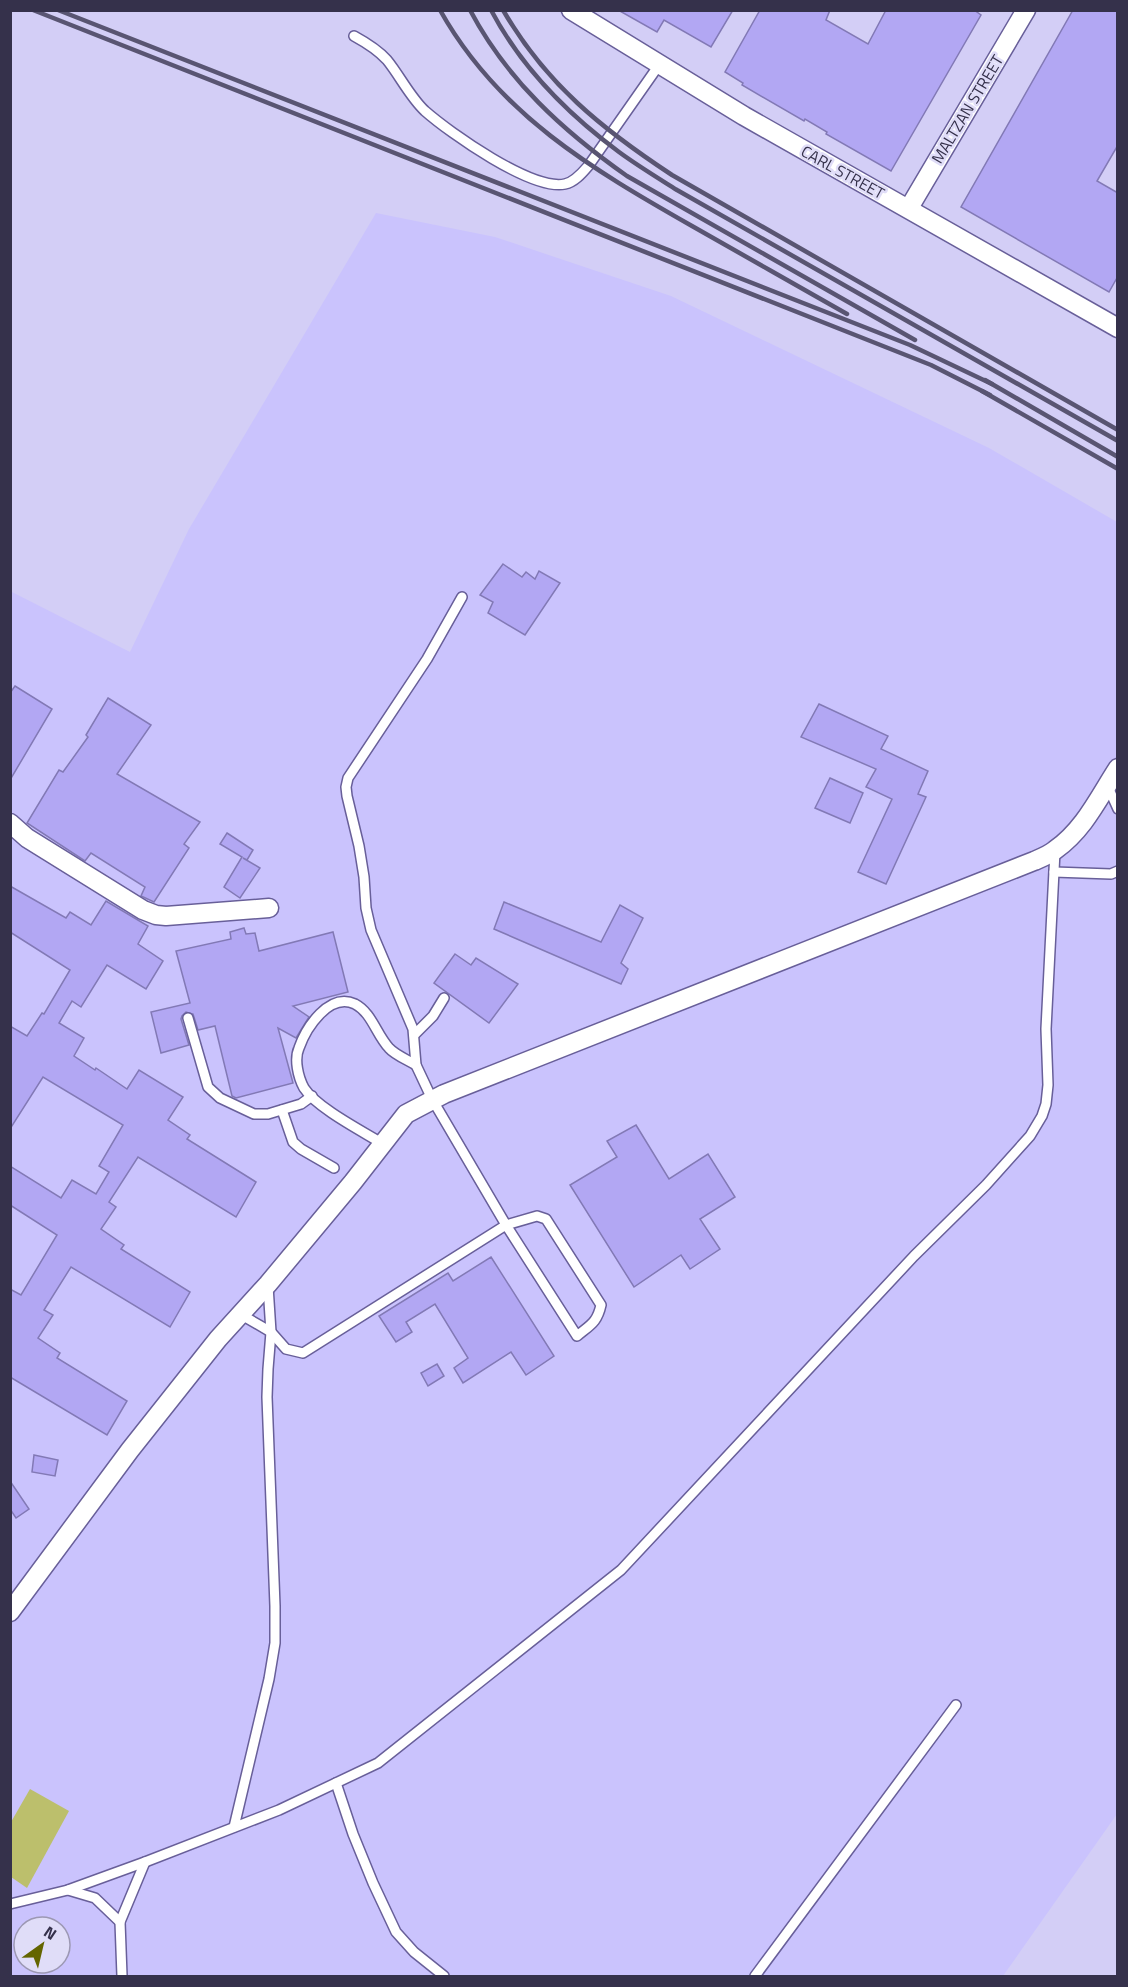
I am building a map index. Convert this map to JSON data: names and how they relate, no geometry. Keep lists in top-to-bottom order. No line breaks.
{"streets":{"street":["MALTZAN STREET","CARL STREET"]},"crossings":[["MALTZAN STREET","CARL STREET"]],"north":"top right"}
